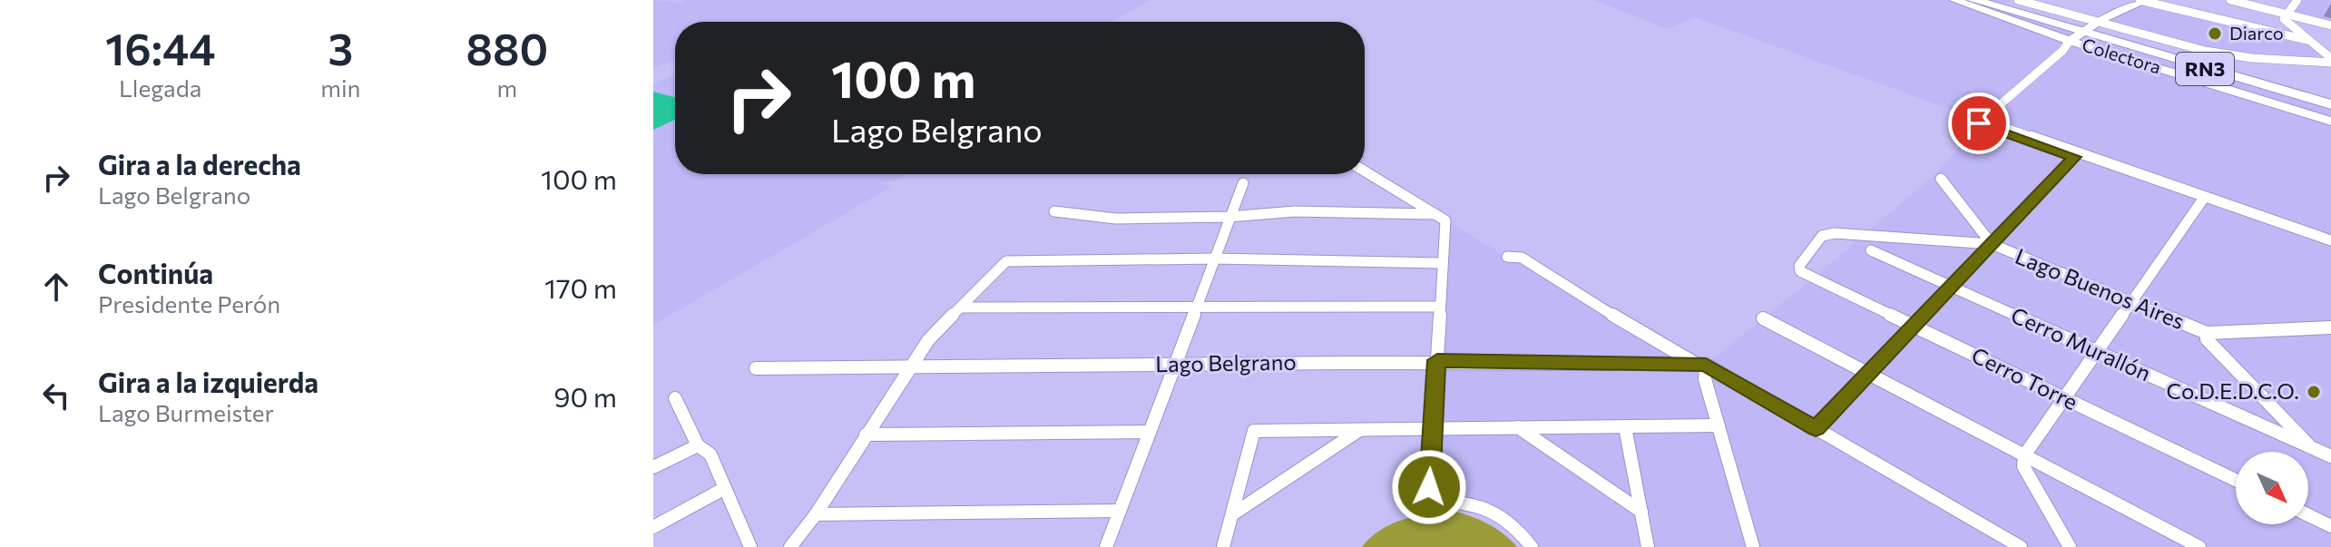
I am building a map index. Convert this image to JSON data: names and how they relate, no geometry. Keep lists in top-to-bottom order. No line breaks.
{"streets":{"highway":["RN3"],"street":["Colectora","Lago Buenos Aires","Cerro Murallón","Lago Belgrano","Cerro Torre"]},"crossings":[["Colectora","RN3"],["Lago Buenos Aires","Cerro Murallón"],["Lago Buenos Aires","Cerro Torre"]],"places":["Diarco","Co.D.E.D.C.O."],"north":"bottom right","page":{"eta":["16:44","Llegada","3","min","880","m"],"turn":["100 m","Lago Belgrano"],"list":[{"name":"Gira a la derecha","note":"Lago Belgrano","value":"100 m"},{"name":"Continúa","note":"Presidente Perón","value":"170 m"},{"name":"Gira a la izquierda","note":"Lago Burmeister","value":"90 m"}]}}
